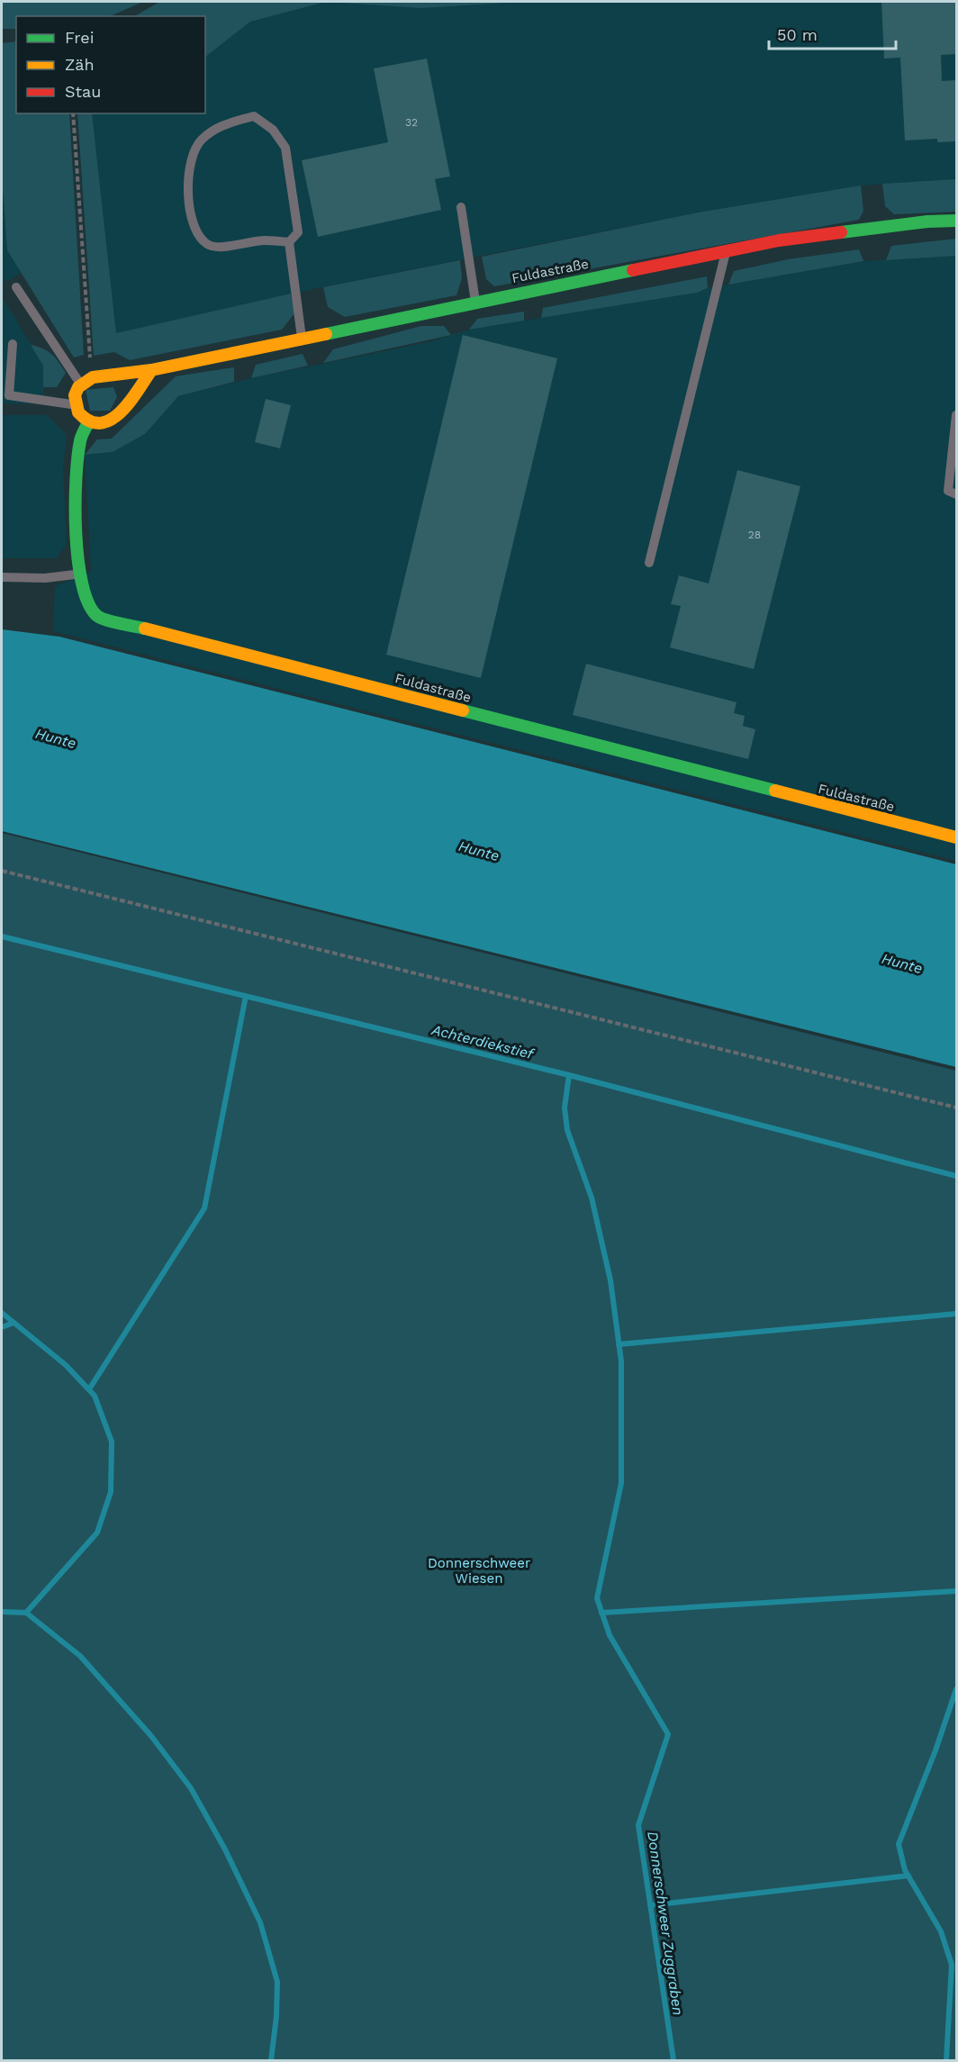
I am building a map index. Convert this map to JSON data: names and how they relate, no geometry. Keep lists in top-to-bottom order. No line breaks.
{"streets":{"street":["Fuldastraße"]},"water":["Hunte","Achterdiekstief","Donnerschweer Zuggraben"],"parks":["Donnerschweer Wiesen"],"house_numbers":["32","28"],"legend":["Frei","Zäh","Stau"],"scale_bar":"50 m"}
